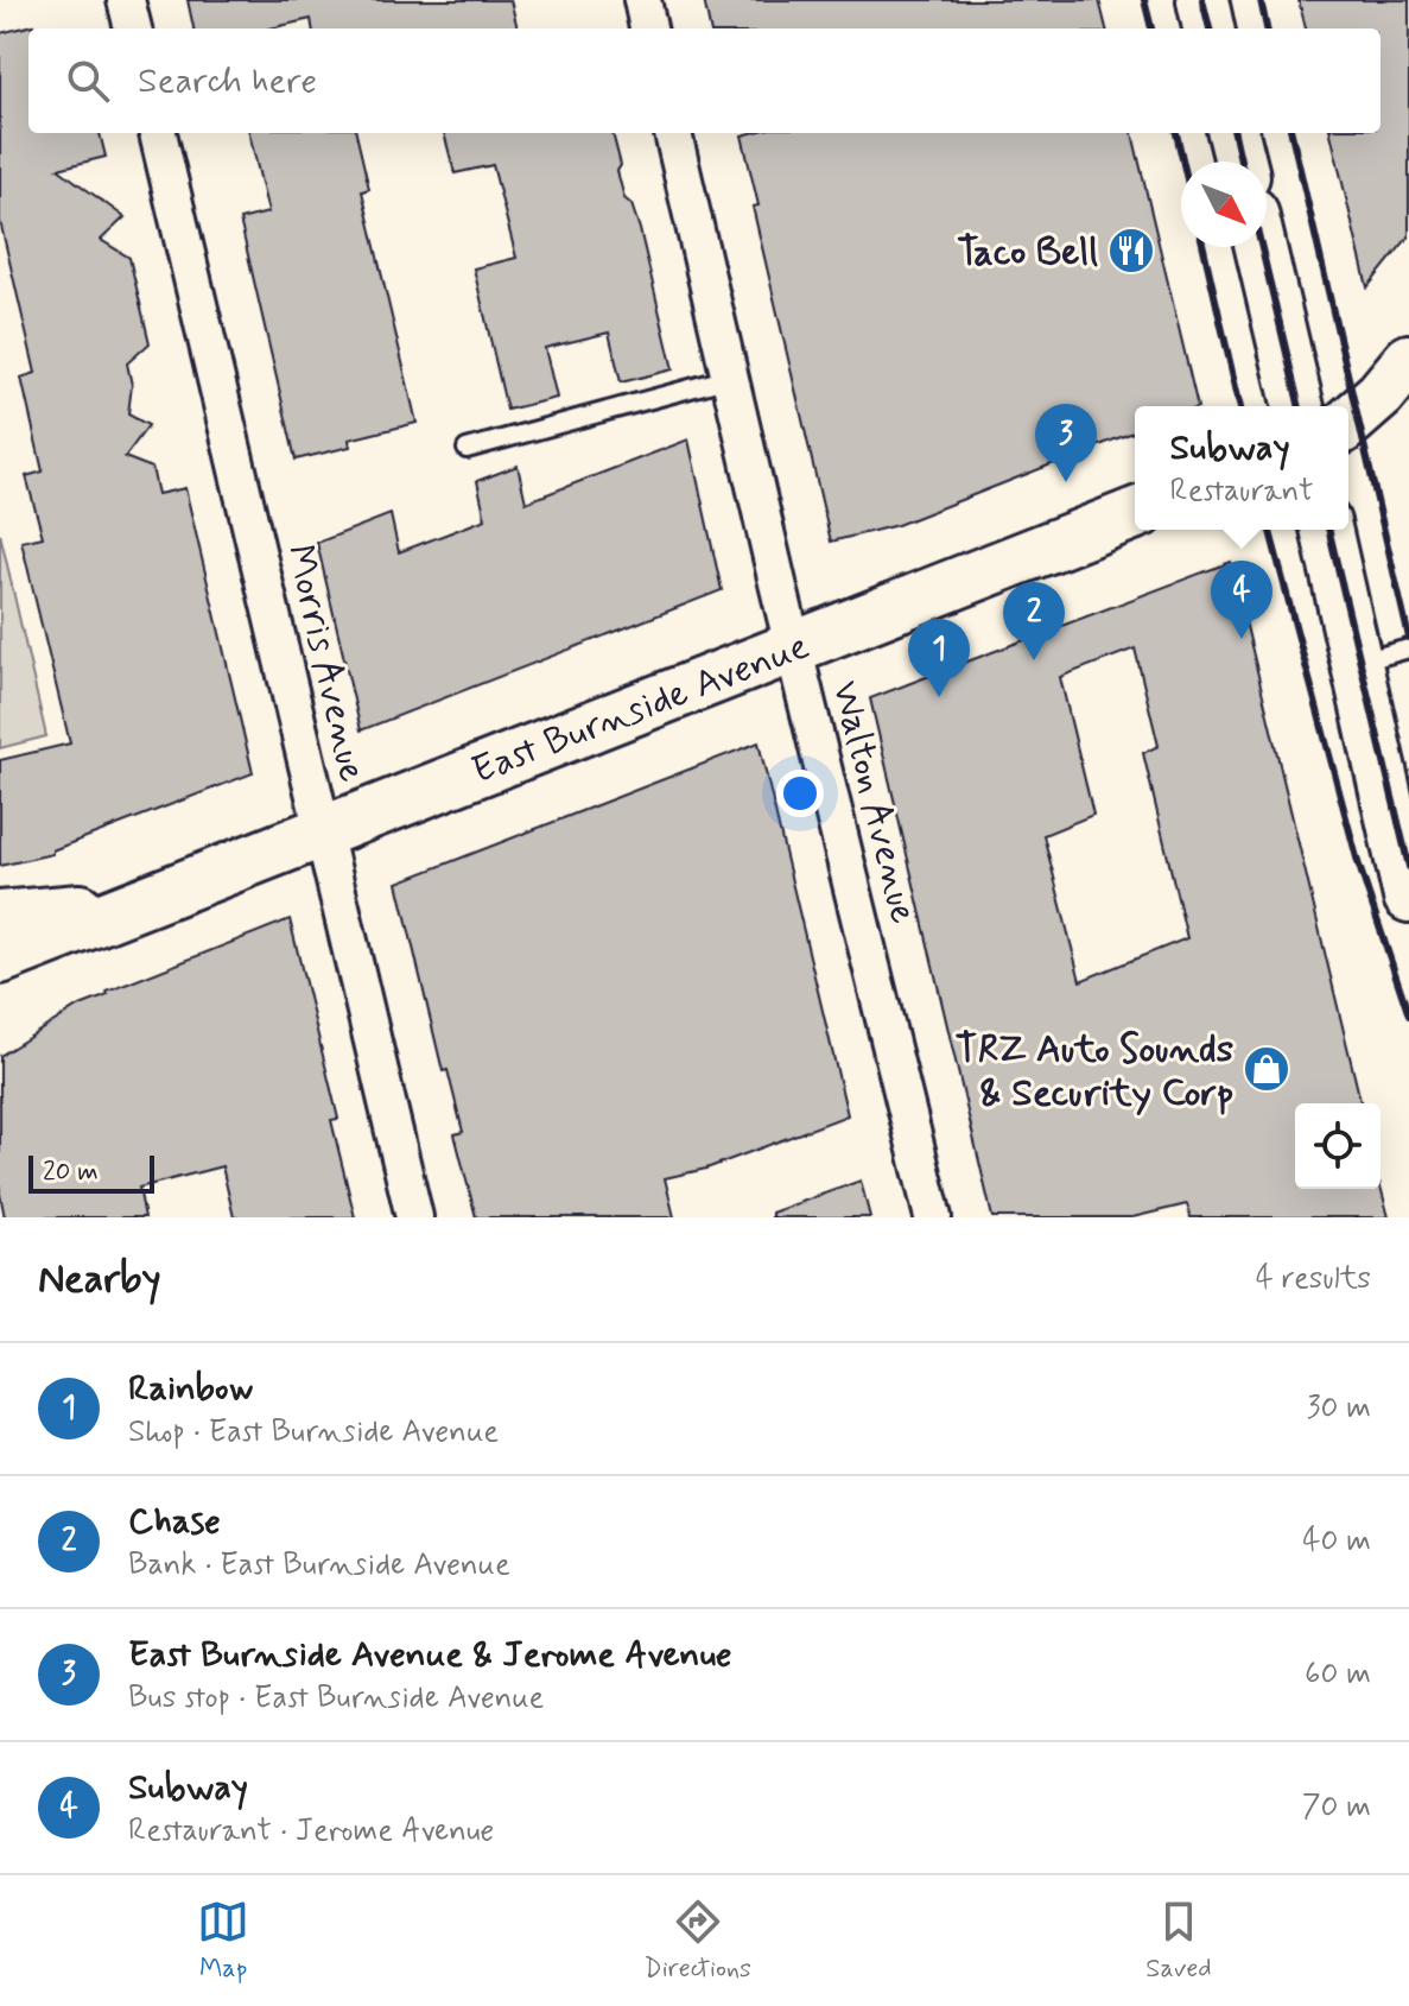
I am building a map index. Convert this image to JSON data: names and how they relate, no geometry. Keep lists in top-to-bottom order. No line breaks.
{"streets":{"main road":["East Burnside Avenue"],"street":["Morris Avenue","Walton Avenue"]},"crossings":[["Morris Avenue","East Burnside Avenue"],["East Burnside Avenue","Walton Avenue"]],"places":{"restaurant":["Taco Bell"],"shop":["TRZ Auto Sounds & Security Corp"]},"scale_bar":"20 m","north":"bottom right","page":{"search":"Search here","pins":["3","4","2","1"],"popup":["Subway","Restaurant"],"scale":"20 m","heading":["Nearby","4 results"],"list":[{"mark":"1","name":"Rainbow","note":"Shop · East Burnside Avenue","value":"30 m"},{"mark":"2","name":"Chase","note":"Bank · East Burnside Avenue","value":"40 m"},{"mark":"3","name":"East Burnside Avenue & Jerome Avenue","note":"Bus stop · East Burnside Avenue","value":"60 m"},{"mark":"4","name":"Subway","note":"Restaurant · Jerome Avenue","value":"70 m"}],"nav":["Map","Directions","Saved"]}}
